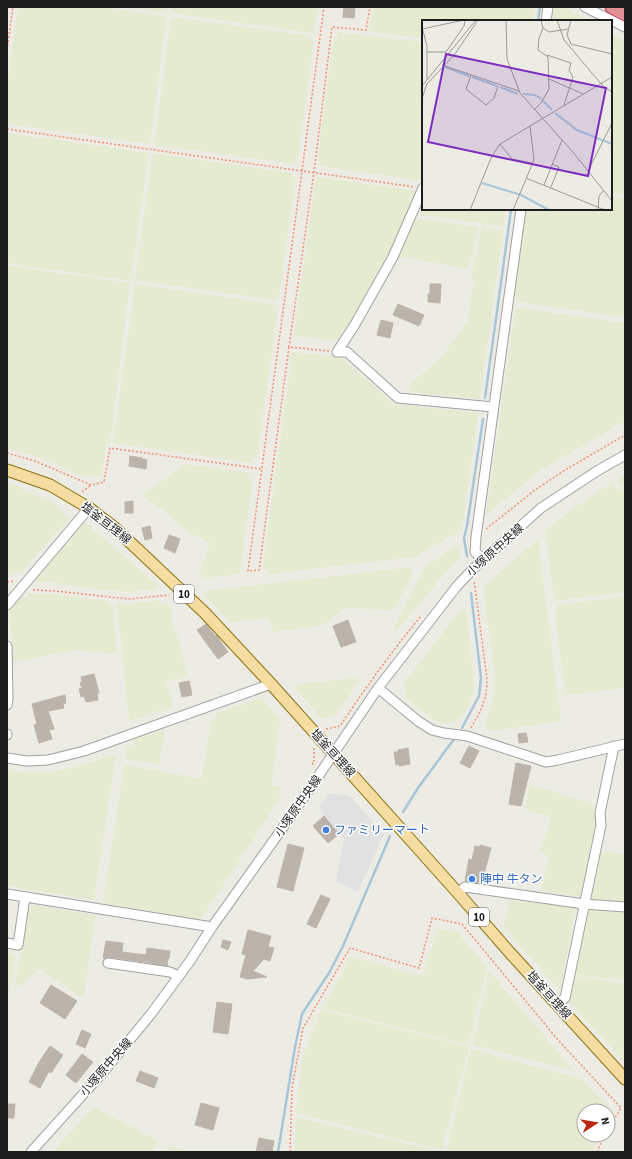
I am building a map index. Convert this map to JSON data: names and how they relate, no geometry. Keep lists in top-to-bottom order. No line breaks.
{"streets":{"main road":["塩釜亘理線","10"],"street":["小塚原中央線"]},"crossings":[["塩釜亘理線","小塚原中央線"]],"places":["ファミリーマート","陣中 牛タン"],"north":"right"}
